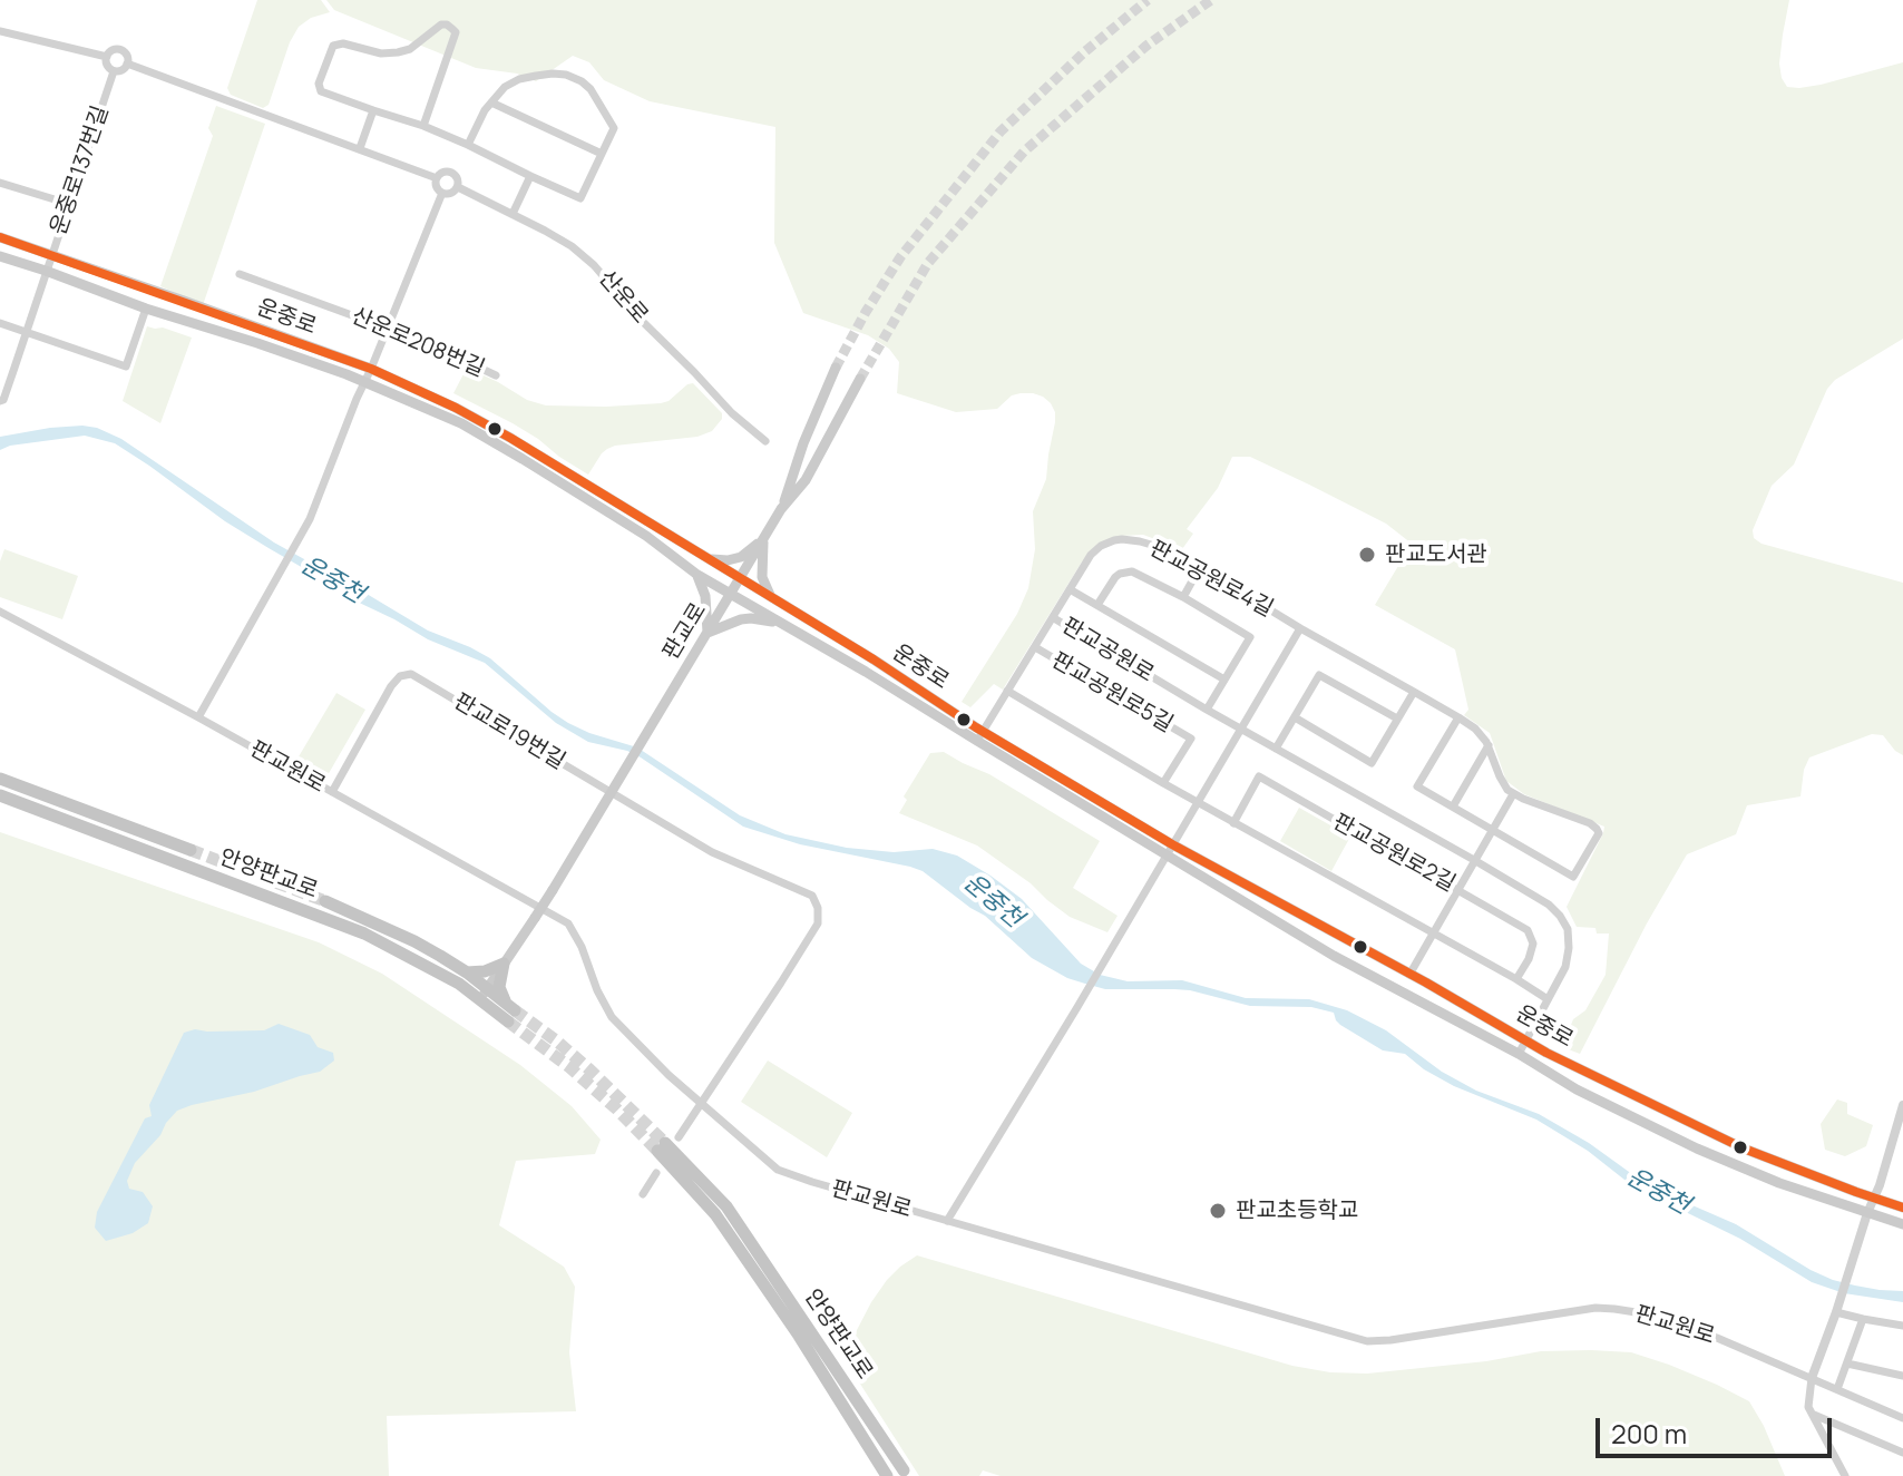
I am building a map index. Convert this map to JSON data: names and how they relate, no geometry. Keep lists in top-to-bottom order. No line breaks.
{"streets":{"main road":["운중로","판교로","안양판교로"],"street":["운중로137번길","산운로","산운로208번길","판교공원로4길","판교공원로","판교공원로5길","판교로19번길","판교원로","판교공원로2길"]},"crossings":[["운중로137번길","운중로"],["운중로","판교로"],["운중로","판교공원로"],["판교공원로4길","판교공원로"],["판교로","판교로19번길"],["판교공원로","판교공원로5길"],["판교로19번길","판교원로"],["판교로19번길","안양판교로"]],"water":["운중천"],"places":["판교도서관","판교초등학교"],"scale_bar":"200 m"}
